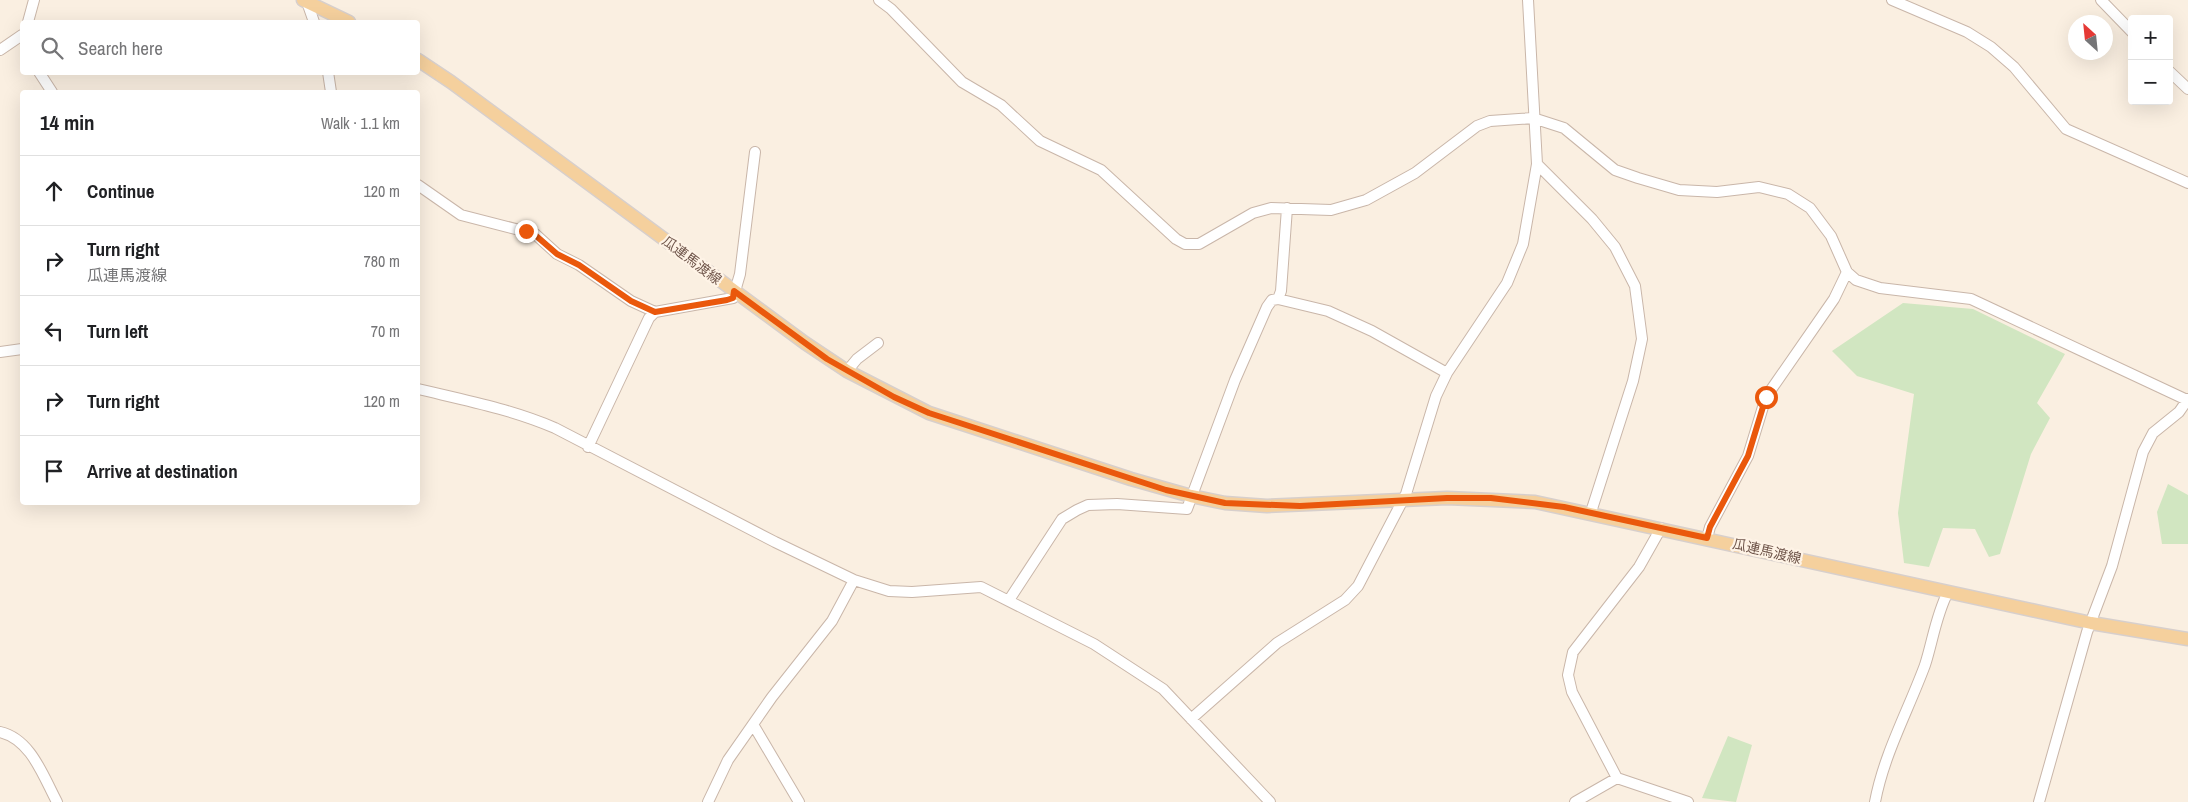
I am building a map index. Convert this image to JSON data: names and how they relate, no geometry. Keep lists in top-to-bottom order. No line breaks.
{"streets":{"main road":["瓜連馬渡線"]},"north":"top left","page":{"map_buttons":["+","−"],"search":"Search here","heading":["14 min","Walk · 1.1 km"],"list":[["Continue","120 m"],["Turn right","瓜連馬渡線","780 m"],["Turn left","70 m"],["Turn right","120 m"],"Arrive at destination"]}}
